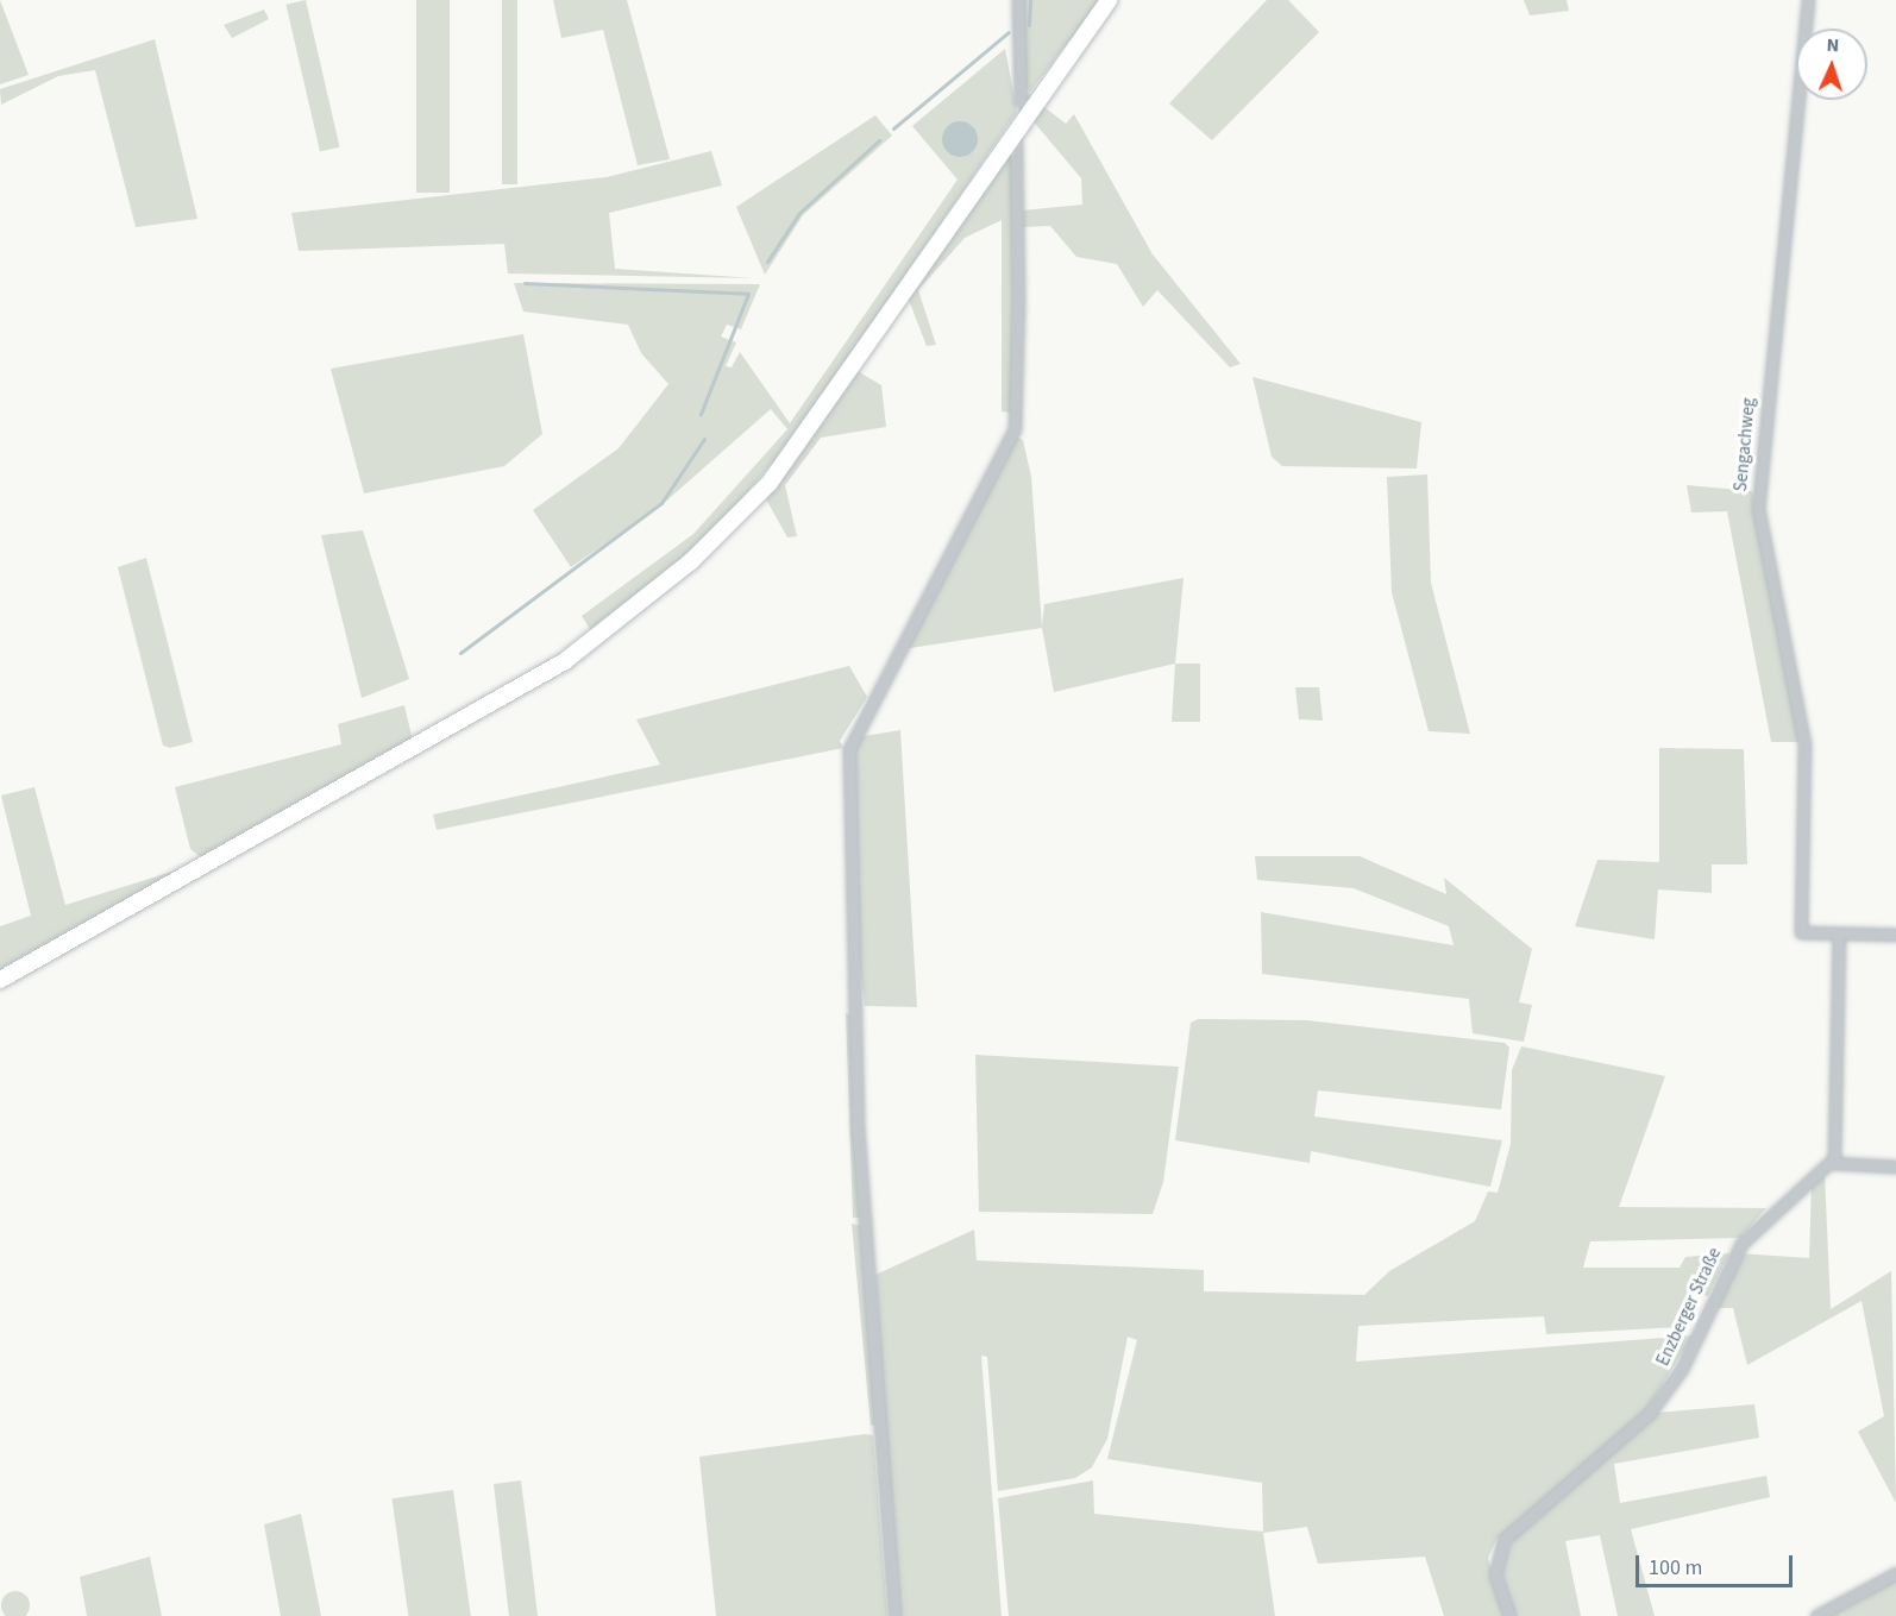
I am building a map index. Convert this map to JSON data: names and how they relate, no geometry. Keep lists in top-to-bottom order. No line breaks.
{"streets":{"street":["Sengachweg","Enzberger Straße"]},"scale_bar":"100 m","north":"top"}
